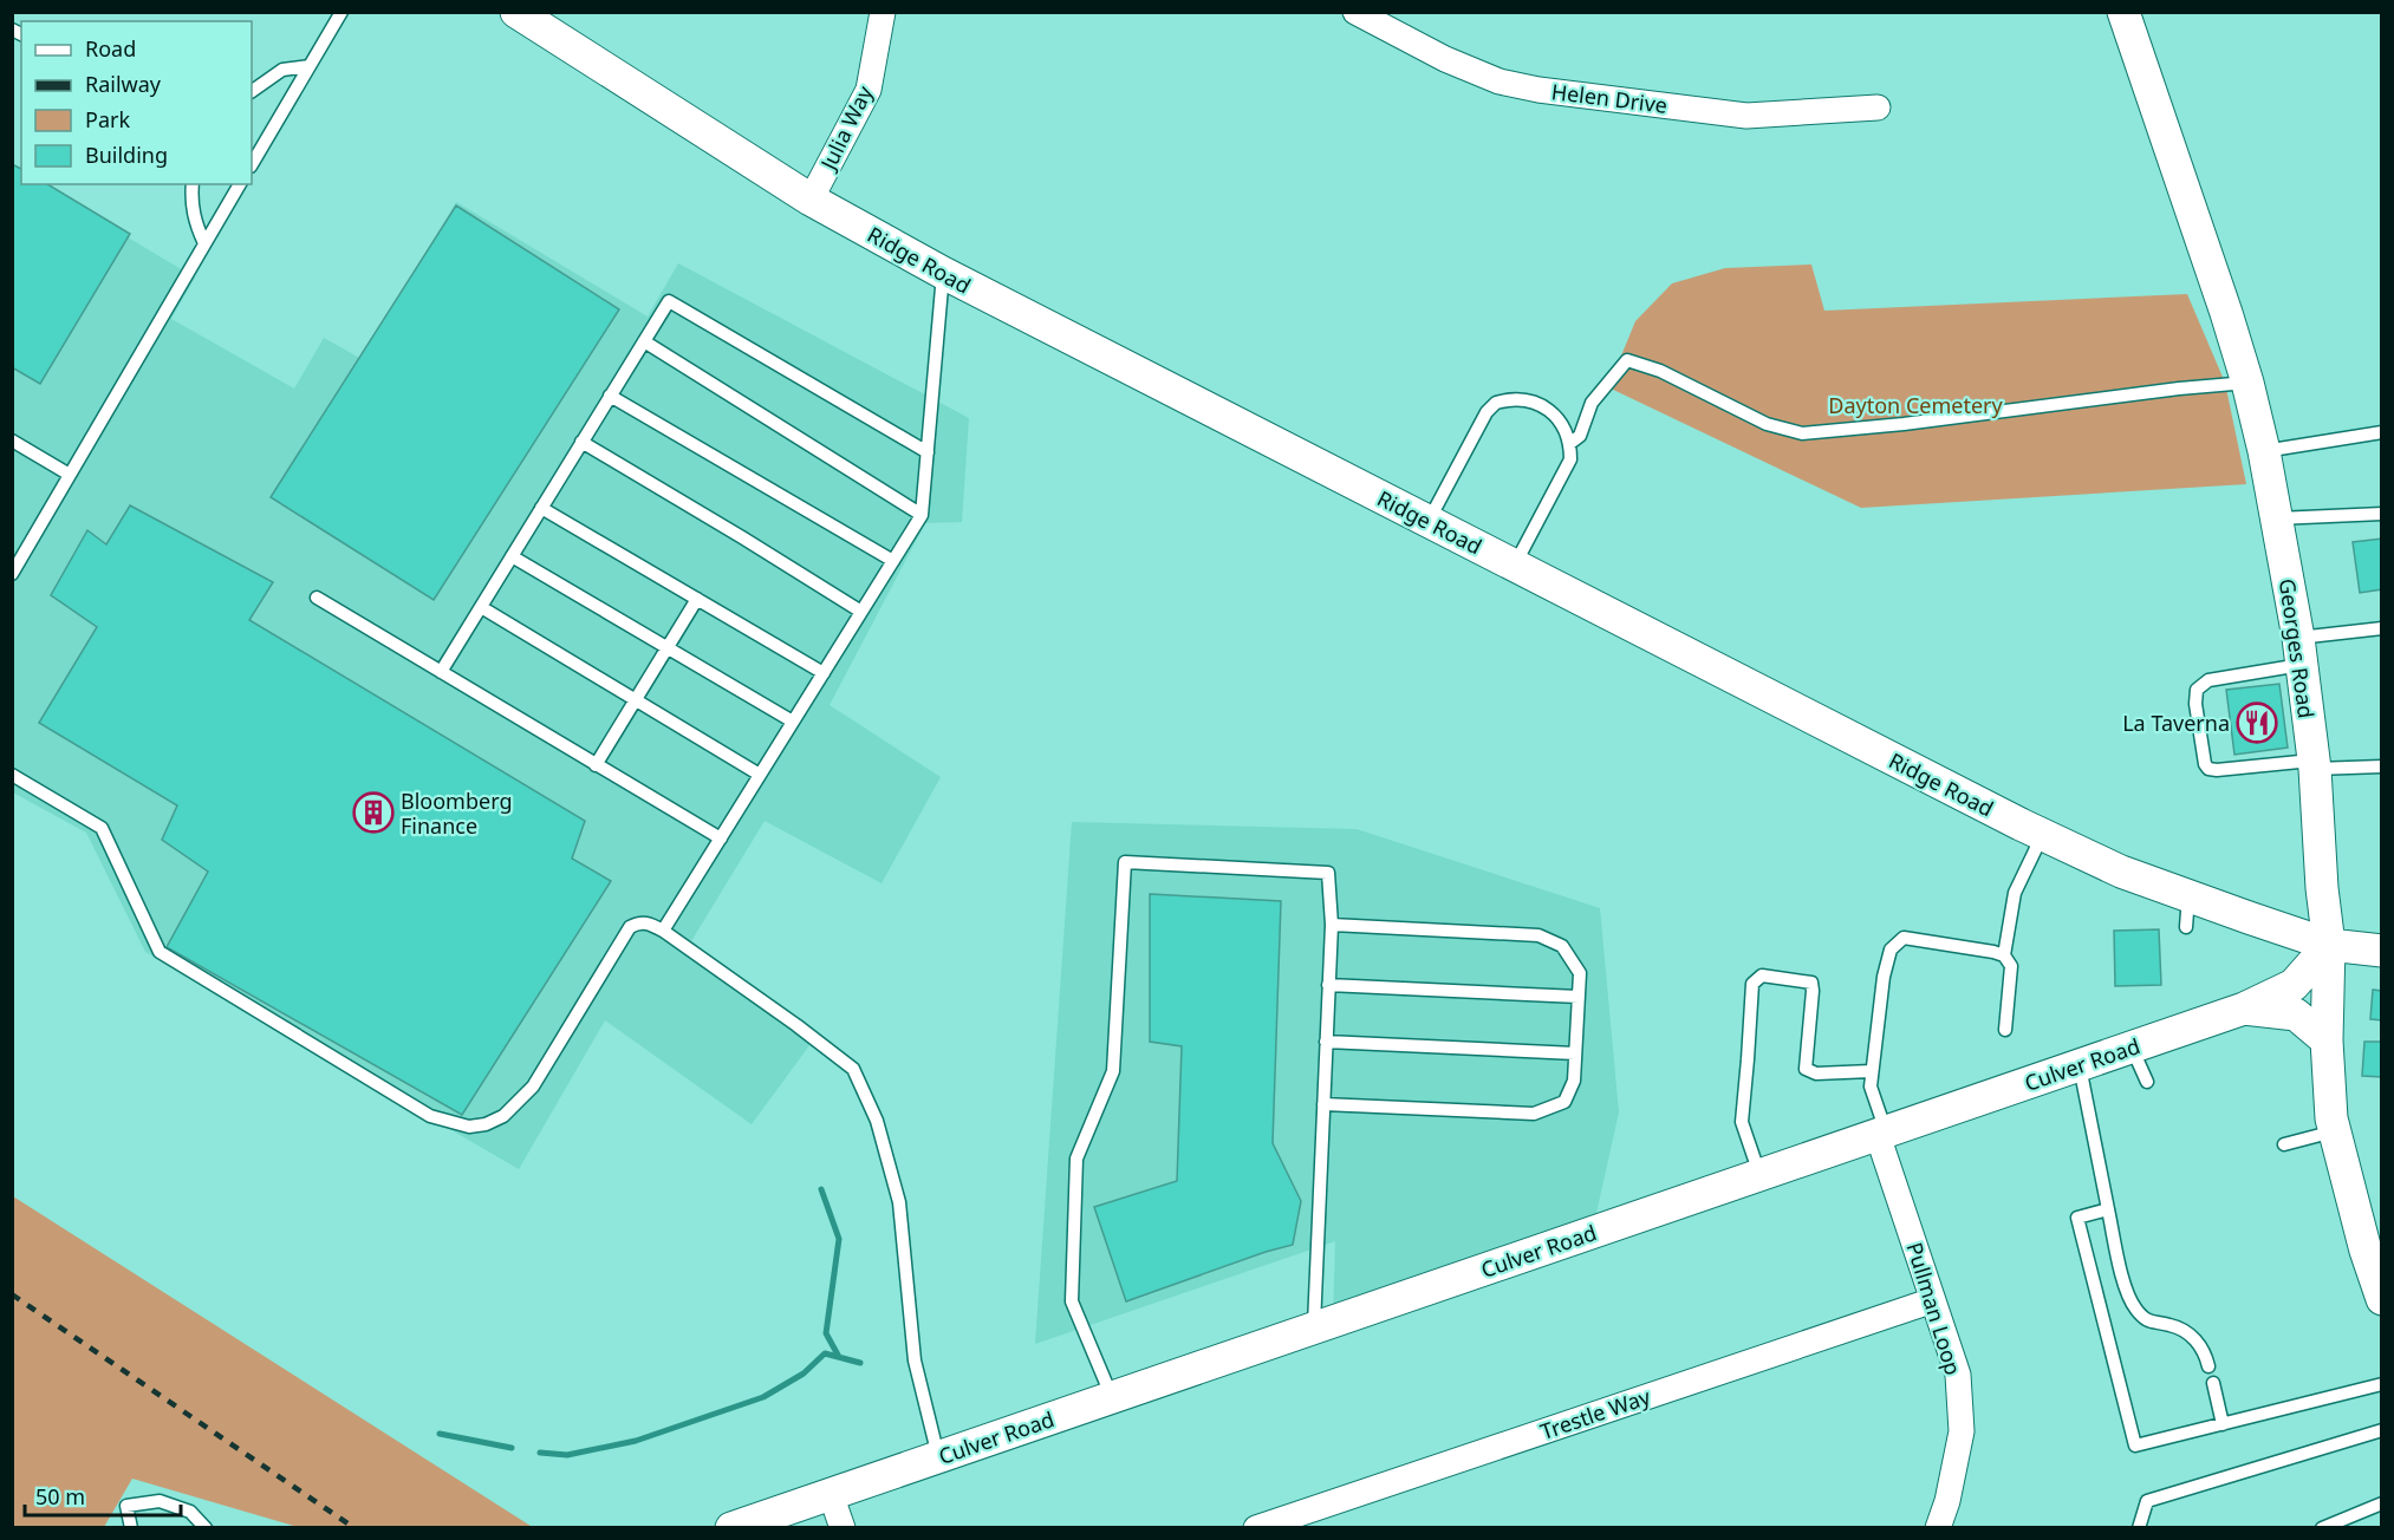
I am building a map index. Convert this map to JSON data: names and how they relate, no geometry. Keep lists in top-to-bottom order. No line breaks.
{"streets":{"street":["Helen Drive","Julia Way","Ridge Road","Georges Road","Culver Road","Pullman Loop","Trestle Way"]},"crossings":[["Julia Way","Ridge Road"],["Ridge Road","Georges Road"],["Ridge Road","Culver Road"],["Georges Road","Culver Road"],["Culver Road","Pullman Loop"],["Pullman Loop","Trestle Way"]],"parks":["Dayton Cemetery"],"places":{"restaurant":["La Taverna"],"building":["Bloomberg Finance"]},"legend":["Road","Railway","Park","Building"],"scale_bar":"50 m"}
